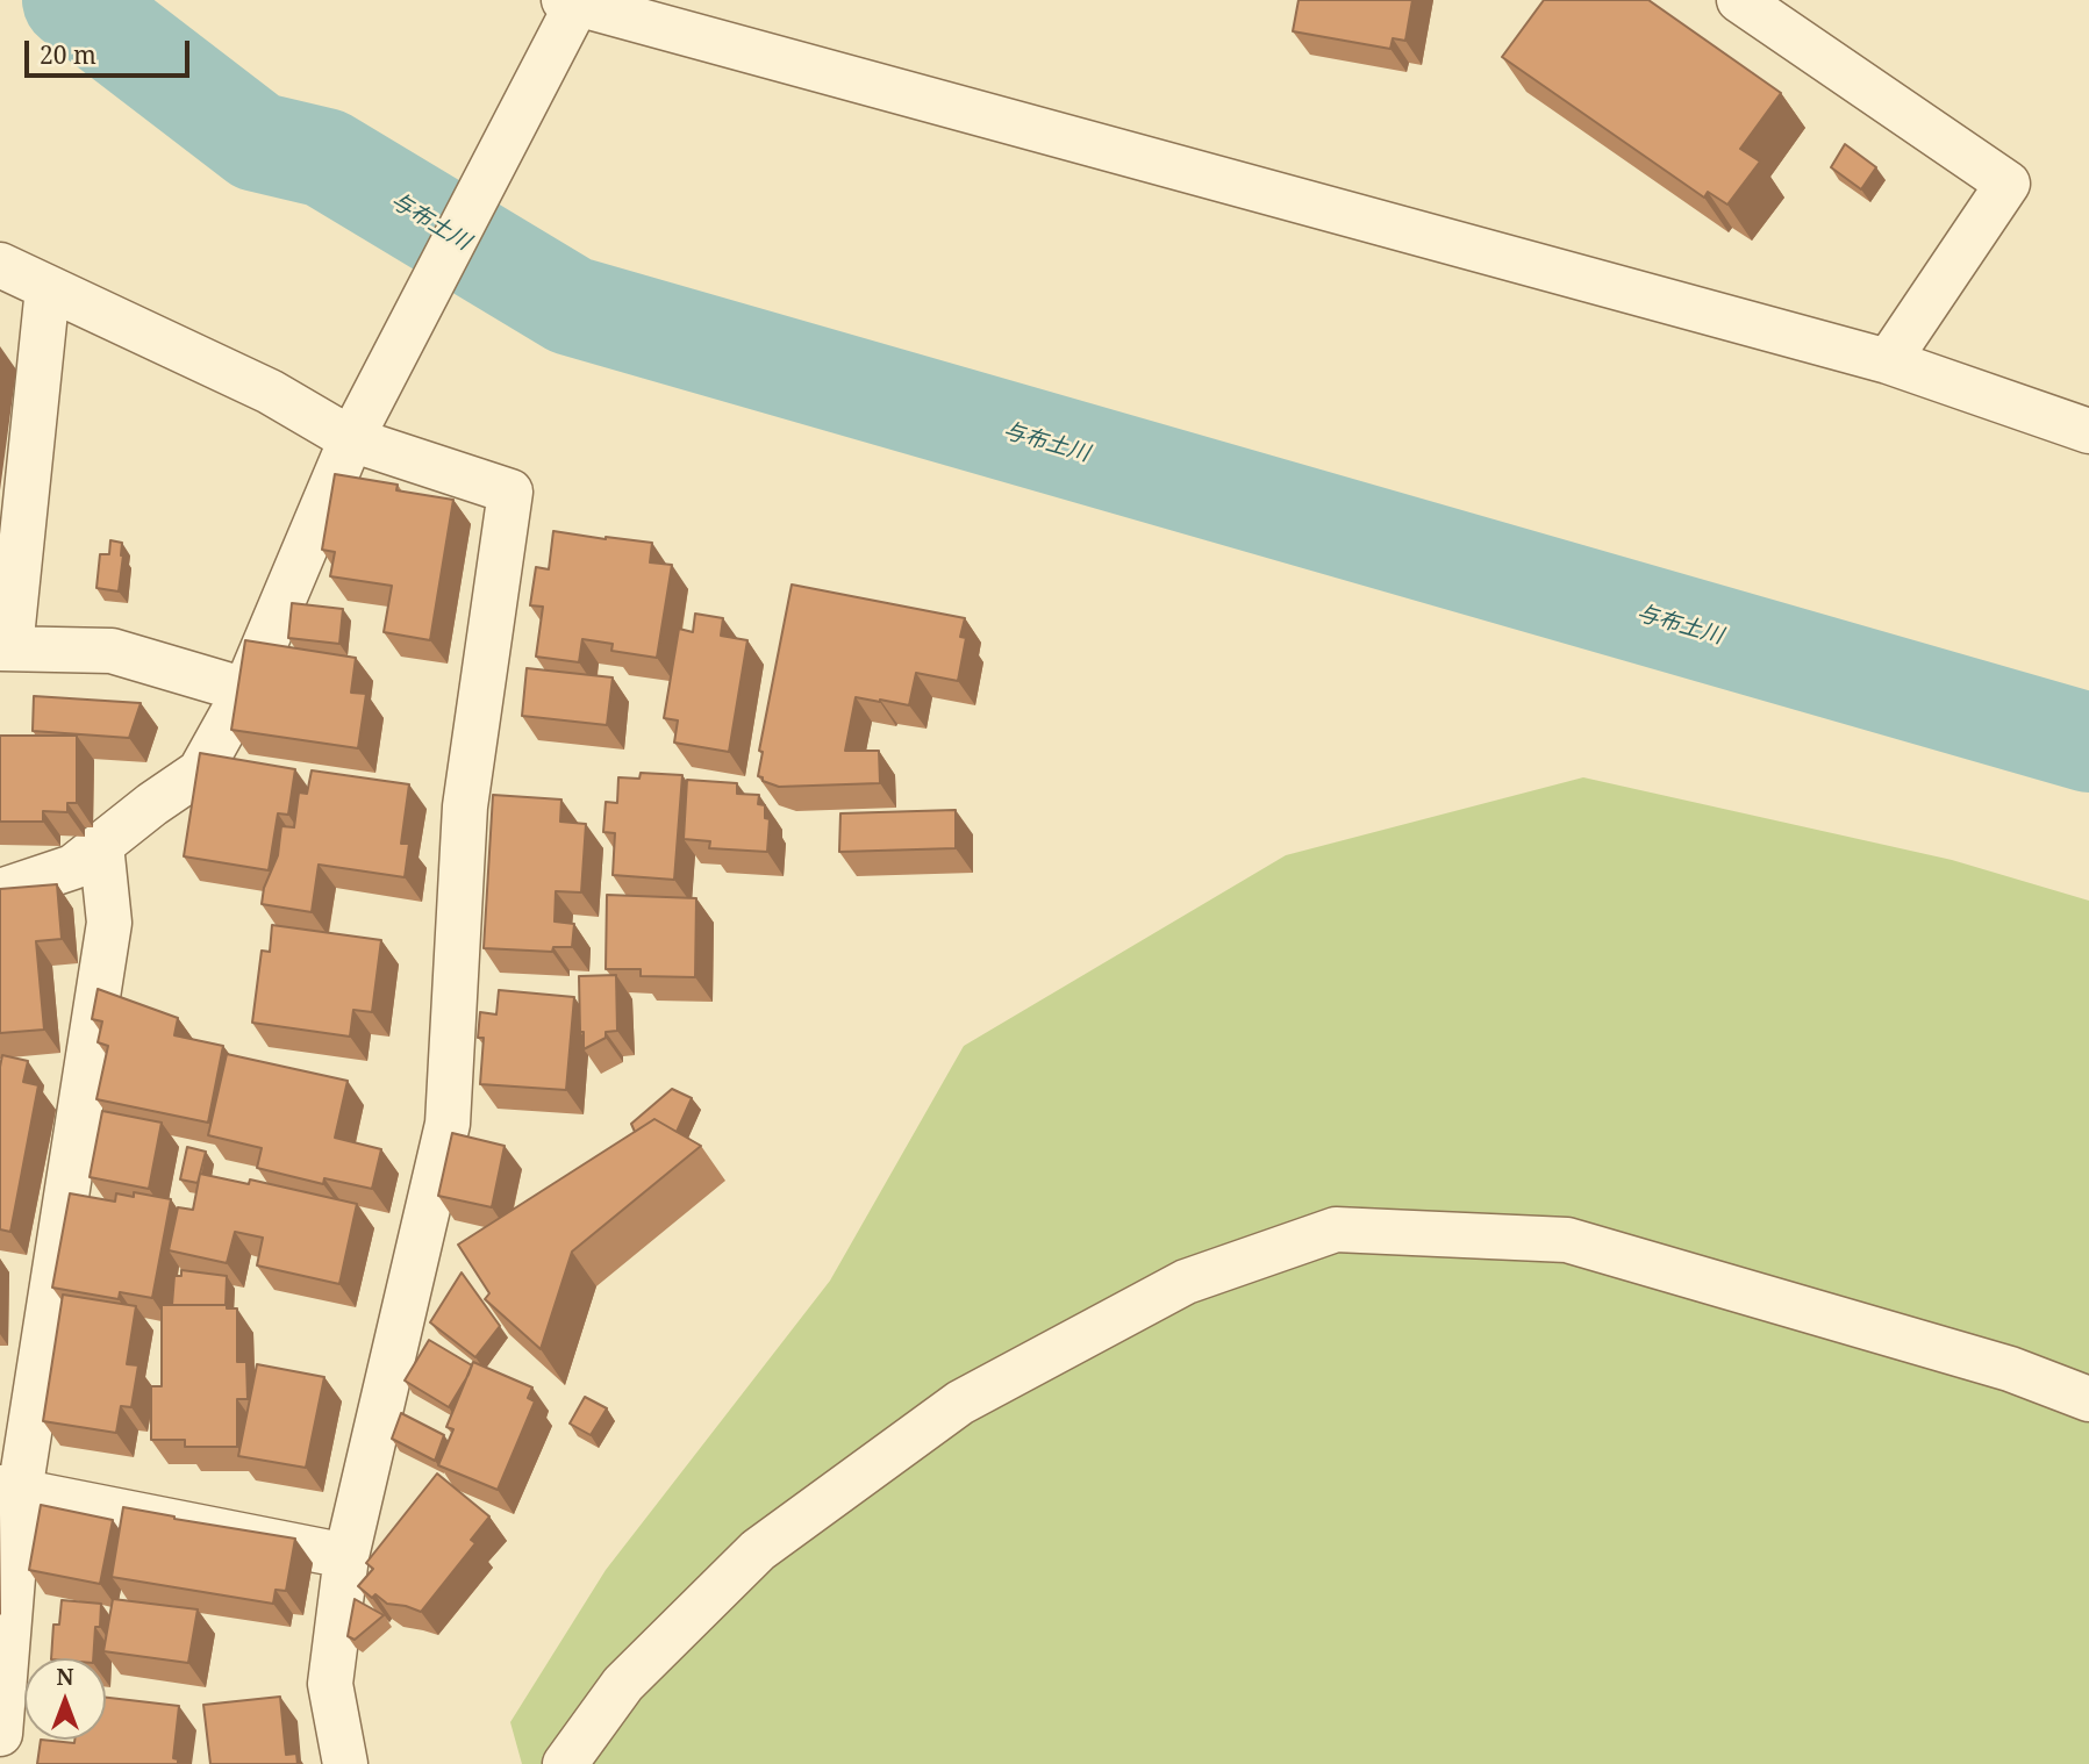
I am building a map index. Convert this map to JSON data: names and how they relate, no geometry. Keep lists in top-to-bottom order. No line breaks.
{"water":["与布土川"],"scale_bar":"20 m","north":"top"}
